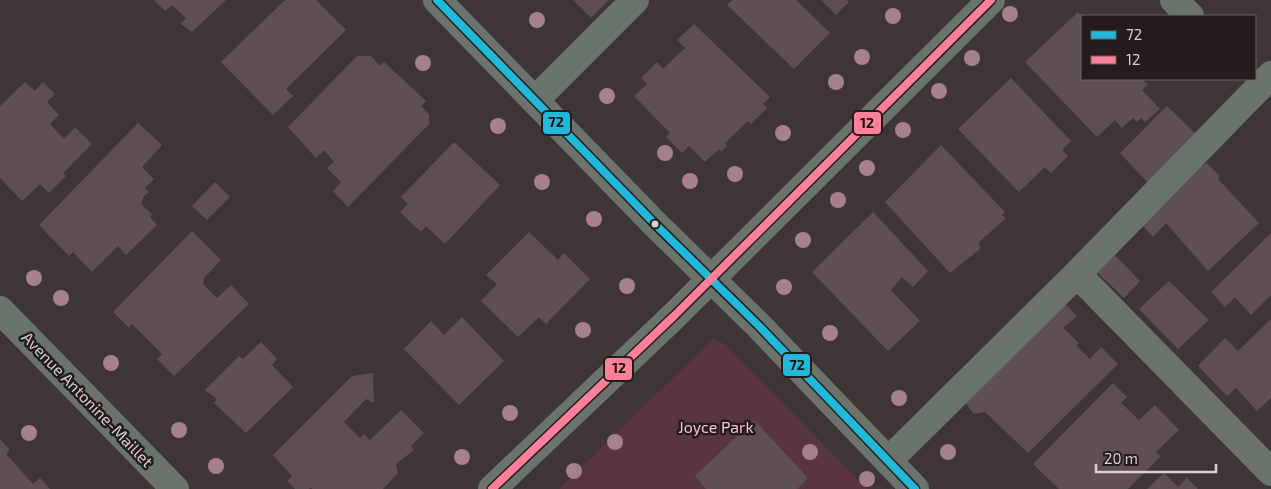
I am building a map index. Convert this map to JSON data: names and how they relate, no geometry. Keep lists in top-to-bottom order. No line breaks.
{"streets":{"street":["Avenue Antonine-Maillet"]},"parks":["Joyce Park"],"lines":["transit line 72","transit line 12"],"legend":["72","12"],"scale_bar":"20 m"}
